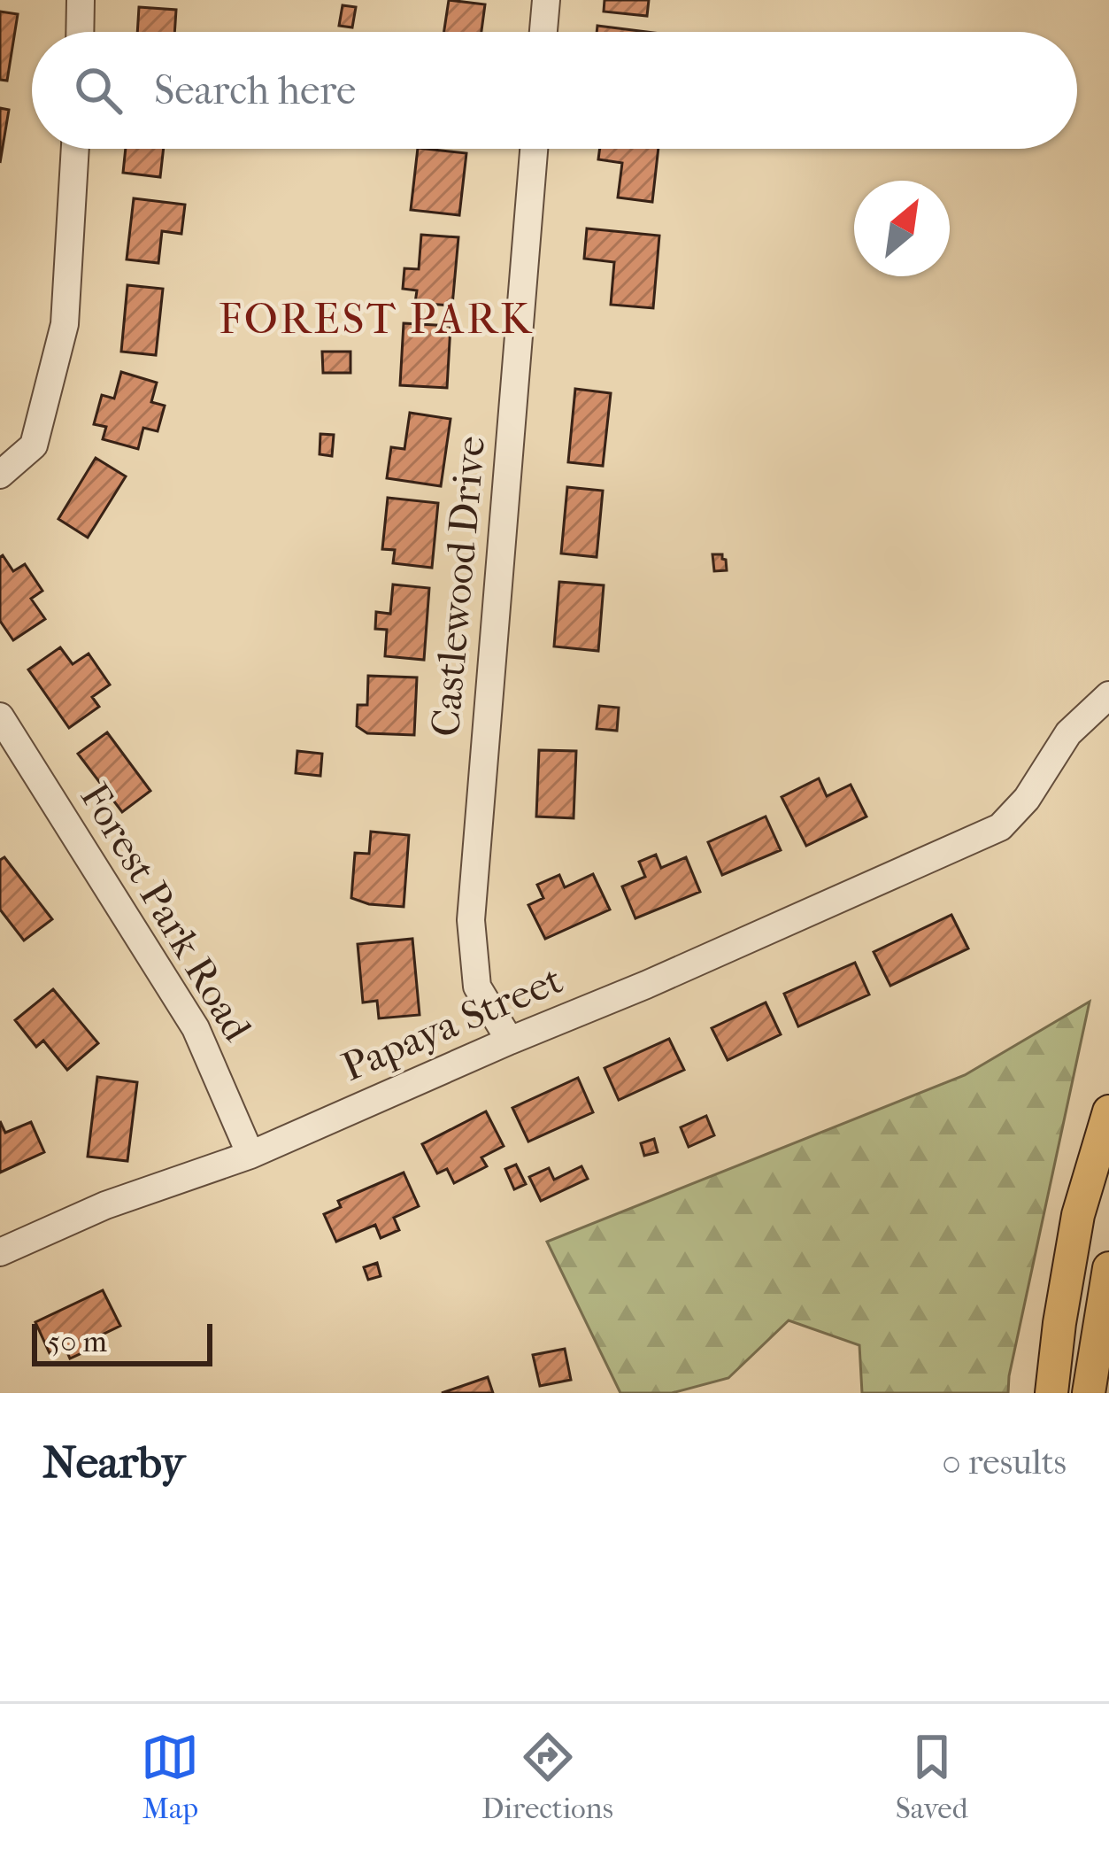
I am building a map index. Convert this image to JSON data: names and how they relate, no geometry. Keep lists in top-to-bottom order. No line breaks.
{"streets":{"street":["Castlewood Drive","Forest Park Road","Papaya Street"]},"crossings":[["Castlewood Drive","Papaya Street"],["Forest Park Road","Papaya Street"]],"districts":["FOREST PARK"],"scale_bar":"50 m","north":"top right","page":{"search":"Search here","scale":"50 m","heading":["Nearby","0 results"],"nav":["Map","Directions","Saved"]}}
